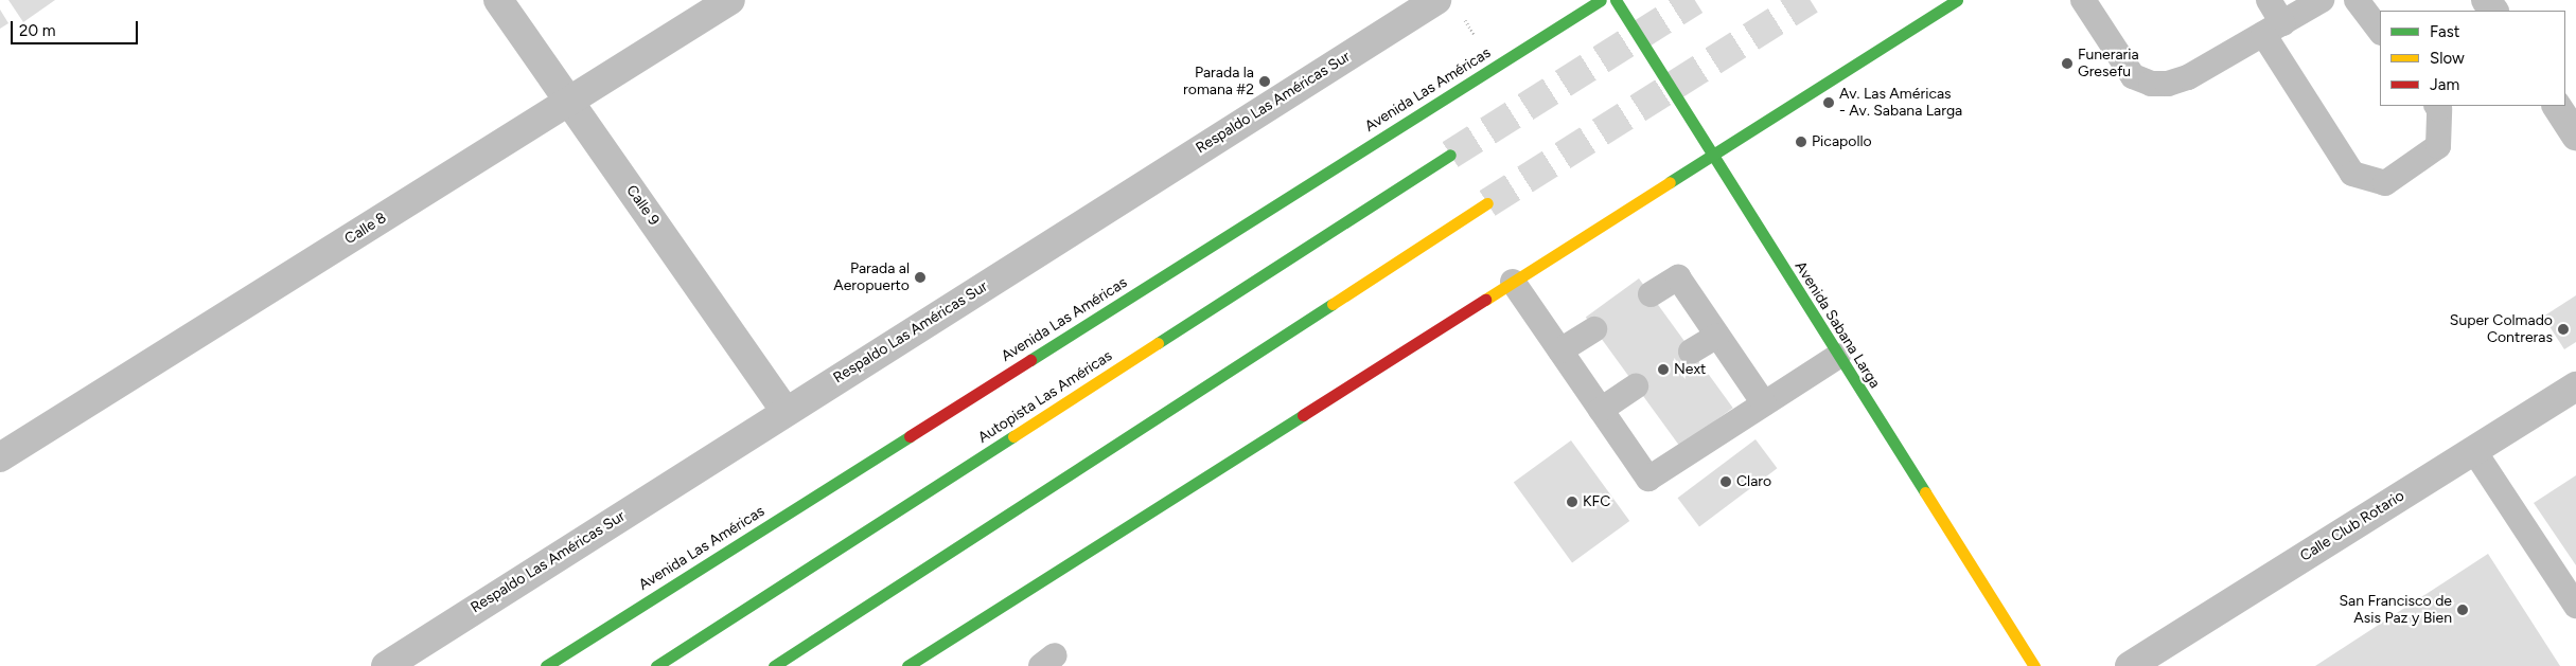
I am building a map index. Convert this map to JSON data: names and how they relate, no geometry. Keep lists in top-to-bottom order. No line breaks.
{"streets":{"main road":["Avenida Las Américas","Avenida Sabana Larga","Autopista Las Américas"],"street":["Respaldo Las Américas Sur","Calle 9","Calle 8","Calle Club Rotario"]},"crossings":[["Respaldo Las Américas Sur","Calle 9"],["Calle 9","Calle 8"]],"places":["Funeraria Gresefu","Parada la romana #2","Av. Las Américas - Av. Sabana Larga","Picapollo","Parada al Aeropuerto","Super Colmado Contreras","Next","Claro","KFC","San Francisco de Asis Paz y Bien"],"legend":["Fast","Slow","Jam"],"scale_bar":"20 m"}
